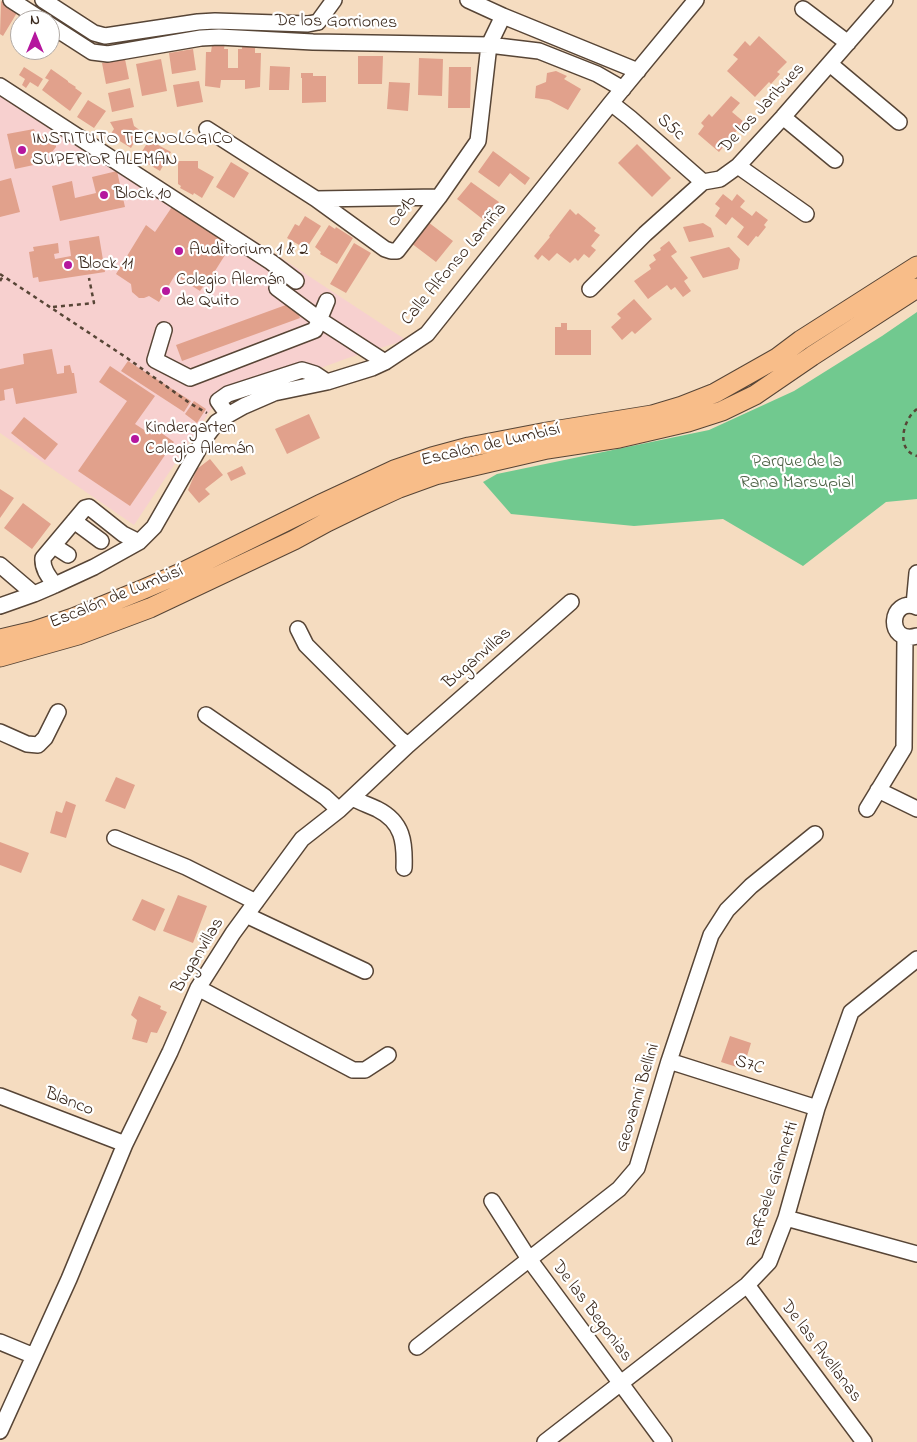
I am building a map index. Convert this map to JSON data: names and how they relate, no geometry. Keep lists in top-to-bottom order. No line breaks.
{"streets":{"main road":["Escalón de Lumbisí"],"street":["De los Gorriones","De los Jaribues","S5c","Oe1b","Calle Alfonso Lamiña","Buganvillas","S7C","Geovanni Bellini","Blanco","Raffaele Giannetti","De las Begonias","De las Avellanas"]},"crossings":[["De los Gorriones","Oe1b"],["De los Gorriones","Calle Alfonso Lamiña"],["De los Jaribues","S5c"],["S5c","Calle Alfonso Lamiña"],["Buganvillas","Blanco"],["S7C","Geovanni Bellini"],["S7C","Raffaele Giannetti"],["Geovanni Bellini","De las Begonias"],["Raffaele Giannetti","De las Begonias"],["Raffaele Giannetti","De las Avellanas"]],"parks":["Parque de la Rana Marsupial"],"places":["INSTITUTO TECNOLÓGICO SUPERIOR ALEMAN","Block 10","Auditorium 1 & 2","Block 11","Colegio Alemán de Quito","Kindergarten Colegio Alemán"],"north":"top"}
